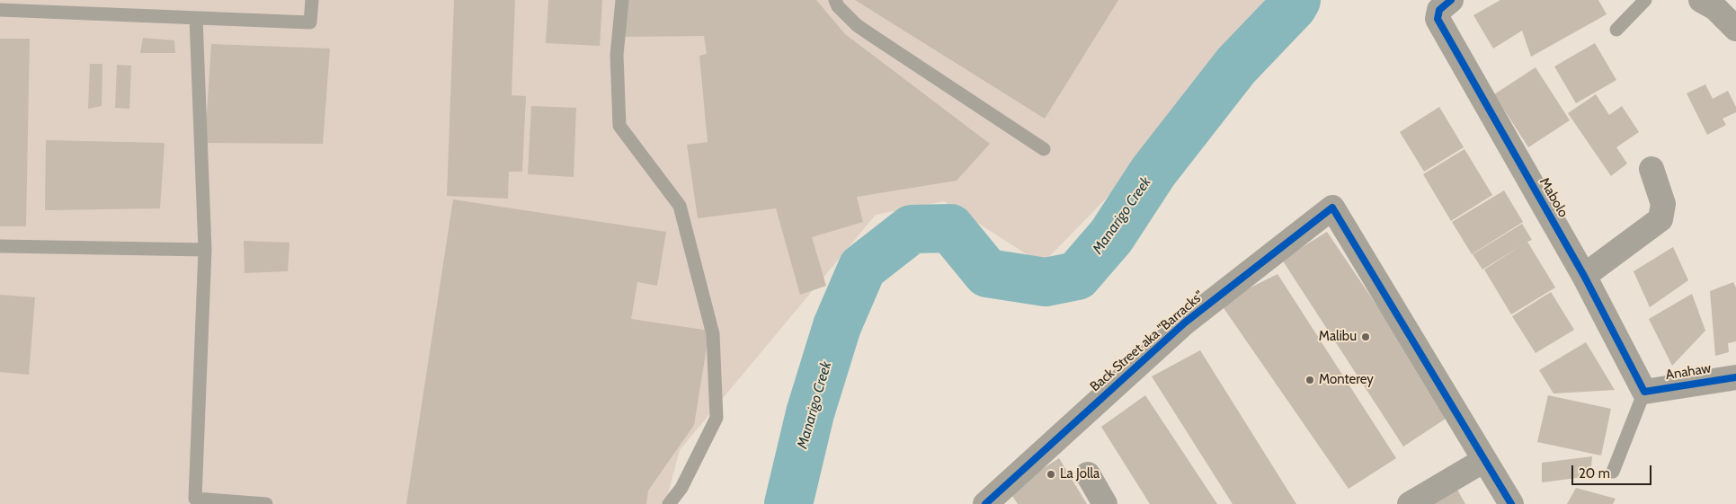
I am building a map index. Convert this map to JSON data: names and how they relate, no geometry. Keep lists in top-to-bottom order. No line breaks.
{"streets":{"street":["Mabolo","Back Street aka \"Barracks\"","Anahaw"]},"crossings":[["Mabolo","Anahaw"]],"water":["Manarigo Creek"],"places":["Malibu","Monterey","La Jolla"],"scale_bar":"20 m"}
